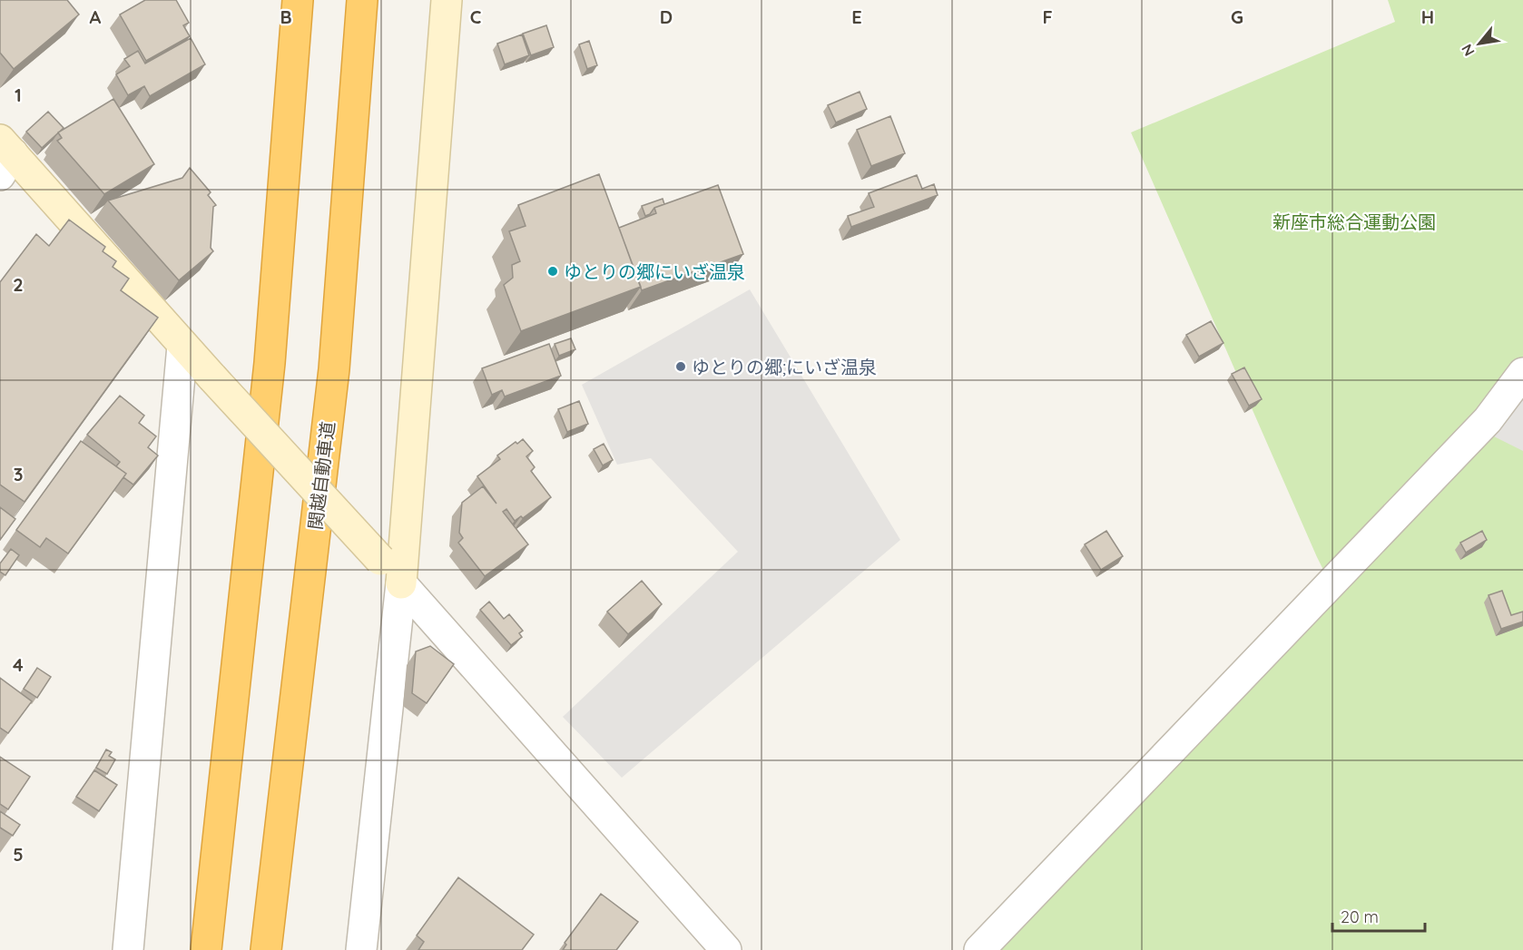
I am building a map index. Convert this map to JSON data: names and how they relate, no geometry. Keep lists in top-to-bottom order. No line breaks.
{"streets":{"highway":["関越自動車道"]},"parks":["新座市総合運動公園"],"places":["ゆとりの郷にいざ温泉","ゆとりの郷;にいざ温泉"],"scale_bar":"20 m","north":"bottom left","grid":{"columns":["A","B","C","D","E","F","G","H"],"rows":["1","2","3","4","5"]}}
